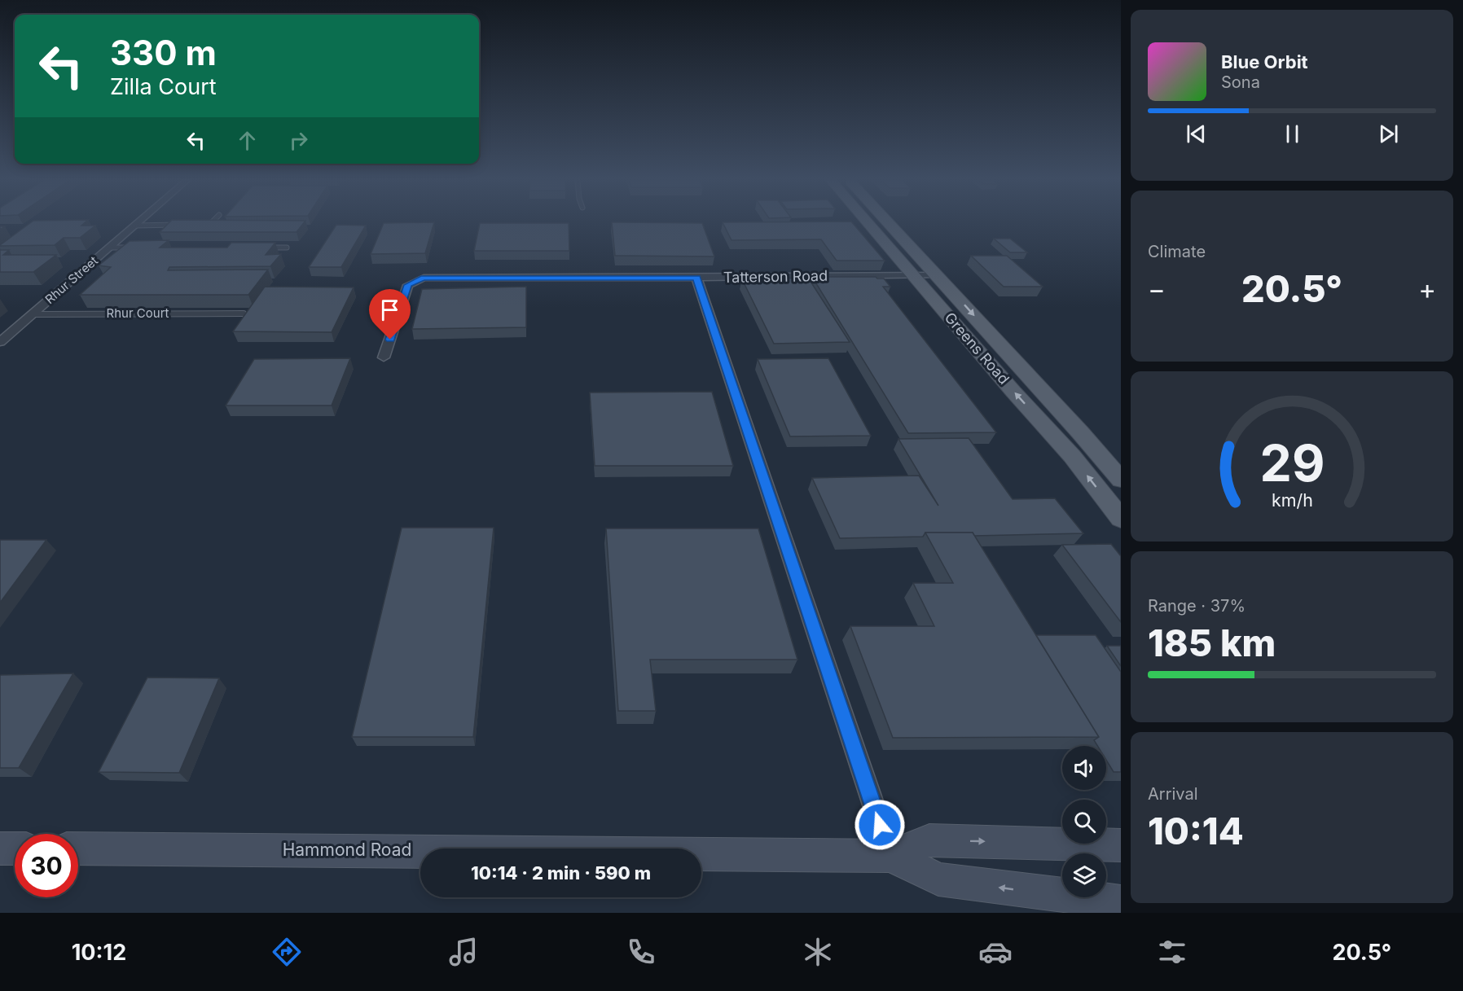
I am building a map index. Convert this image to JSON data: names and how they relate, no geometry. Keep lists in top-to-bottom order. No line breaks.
{"streets":{"main road":["Greens Road","Hammond Road"],"street":["Tatterson Road","Rhur Street"],"lane":["Rhur Court"]},"crossings":[["Tatterson Road","Greens Road"],["Rhur Street","Rhur Court"]],"page":{"turn":["330 m","Zilla Court"],"song":["Blue Orbit","Sona"],"tile":["Climate",["Range · 37%","185 km"],["Arrival","10:14"]],"heat":["−","20.5°","+"],"limit":"30","trip":"10:14 · 2 min · 590 m","tabs":["10:12","20.5°"],"gauge":["29","km/h"]}}
